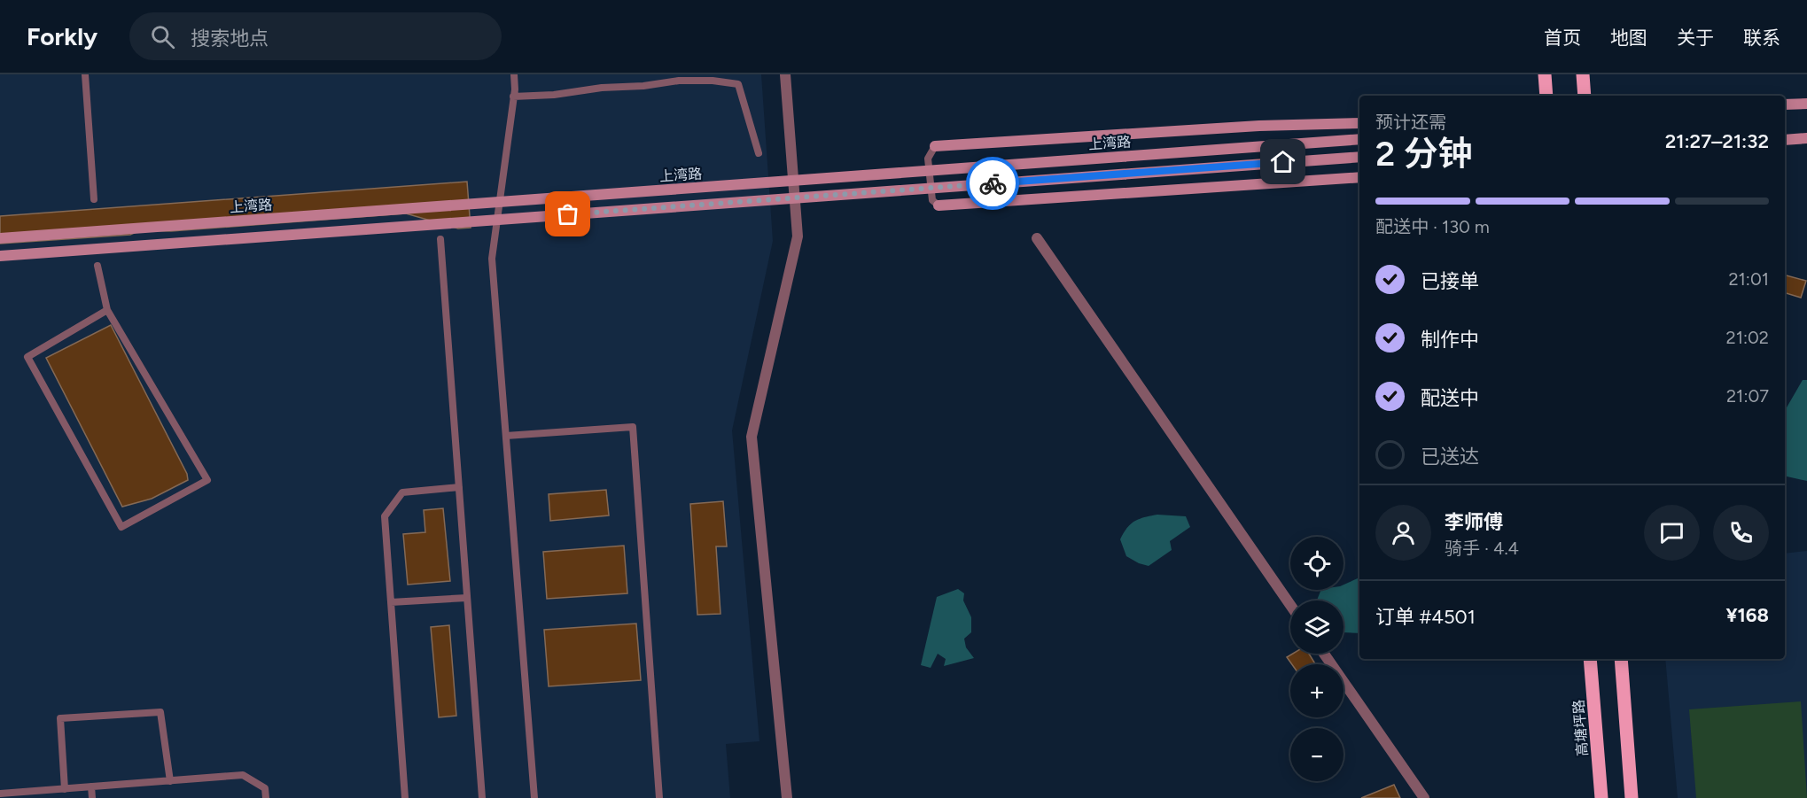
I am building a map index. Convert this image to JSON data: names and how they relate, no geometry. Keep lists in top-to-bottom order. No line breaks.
{"streets":{"main road":["上湾路","高塘坪路"]},"page":{"header":"Forkly","search":"搜索地点","nav":["首页","地图","关于","联系"],"heading":["2 分钟","预计还需","21:27–21:32"],"panel":["李师傅","骑手 · 4.4","订单 #4501","¥168"],"bar":"配送中 · 130 m","list":[["已接单","21:01"],["制作中","21:02"],["配送中","21:07"],"已送达"],"map_buttons":["+","−"]}}
